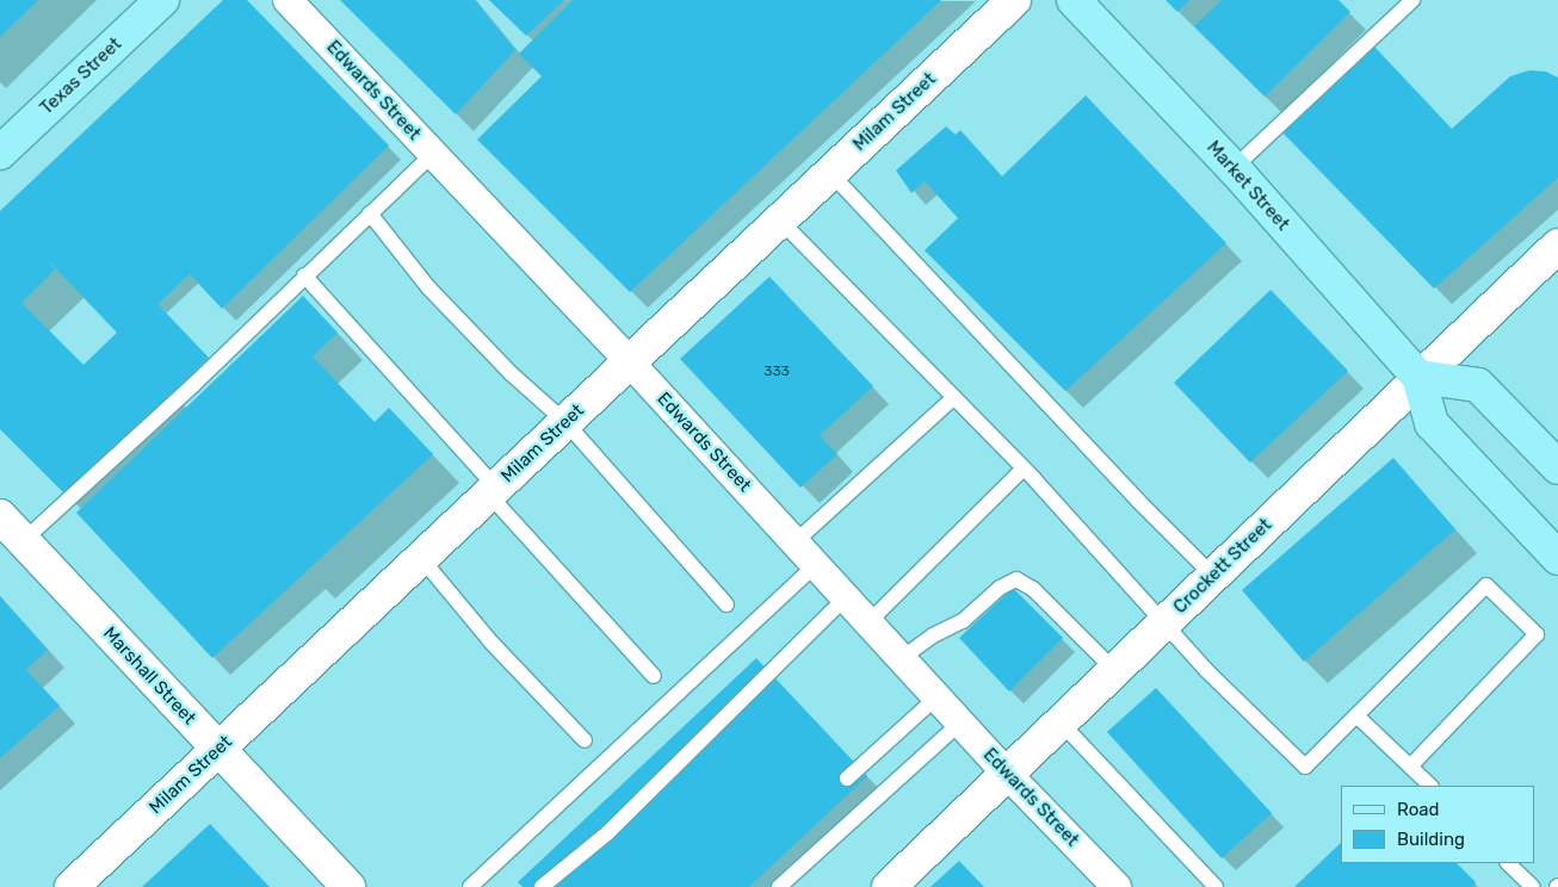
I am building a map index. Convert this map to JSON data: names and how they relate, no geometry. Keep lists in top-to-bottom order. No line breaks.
{"streets":{"main road":["Texas Street","Market Street"],"street":["Edwards Street","Milam Street","Crockett Street","Marshall Street"]},"crossings":[["Edwards Street","Milam Street"],["Edwards Street","Crockett Street"],["Milam Street","Marshall Street"],["Market Street","Crockett Street"]],"house_numbers":["333"],"legend":["Road","Building"]}
